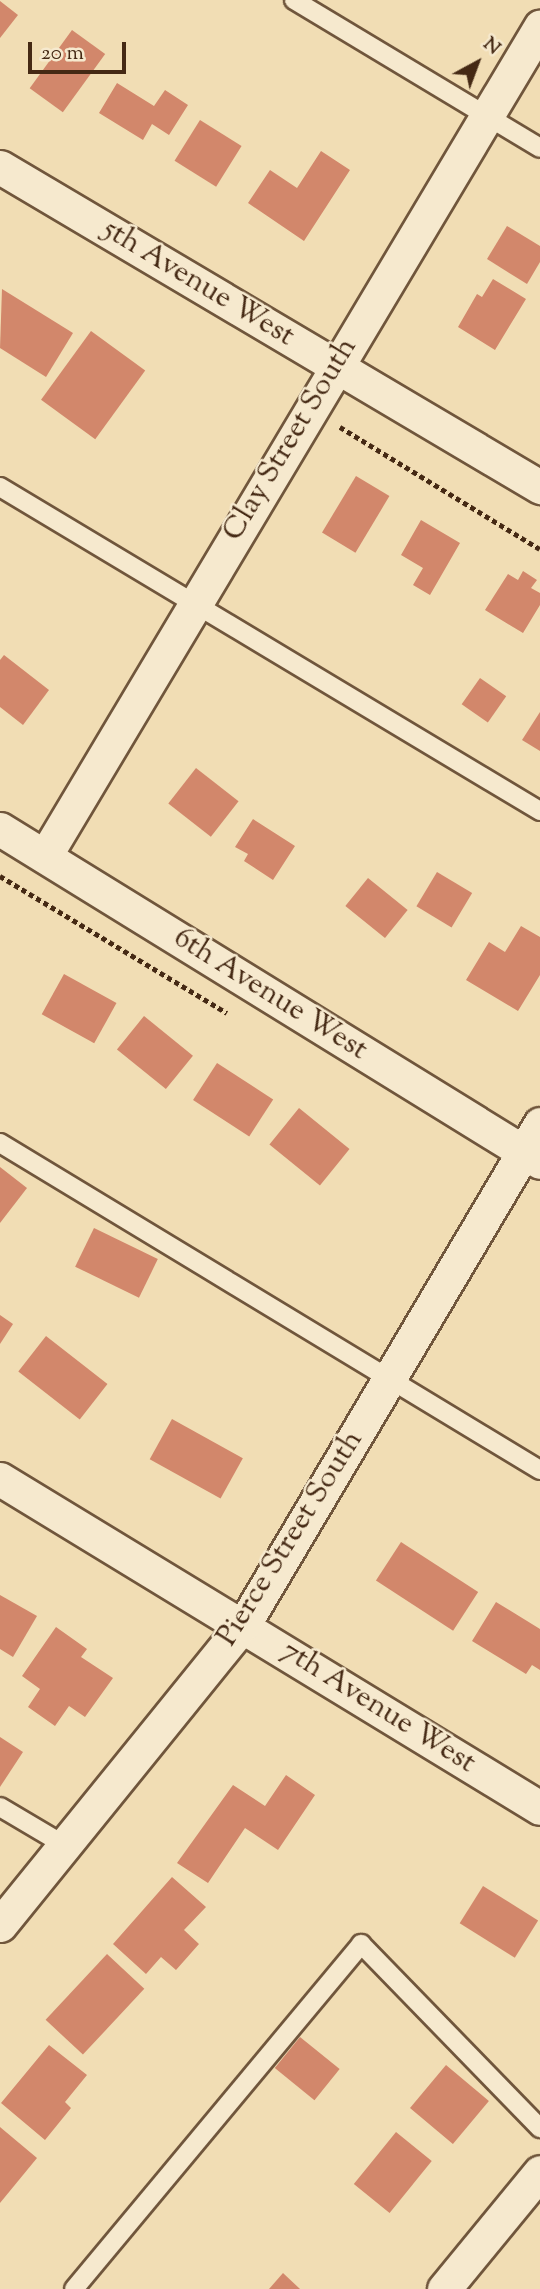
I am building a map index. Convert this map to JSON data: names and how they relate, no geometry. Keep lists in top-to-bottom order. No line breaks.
{"streets":{"street":["5th Avenue West","Clay Street South","6th Avenue West","Pierce Street South","7th Avenue West"]},"crossings":[["5th Avenue West","Clay Street South"],["Clay Street South","6th Avenue West"],["6th Avenue West","Pierce Street South"],["Pierce Street South","7th Avenue West"]],"scale_bar":"20 m","north":"top right"}
